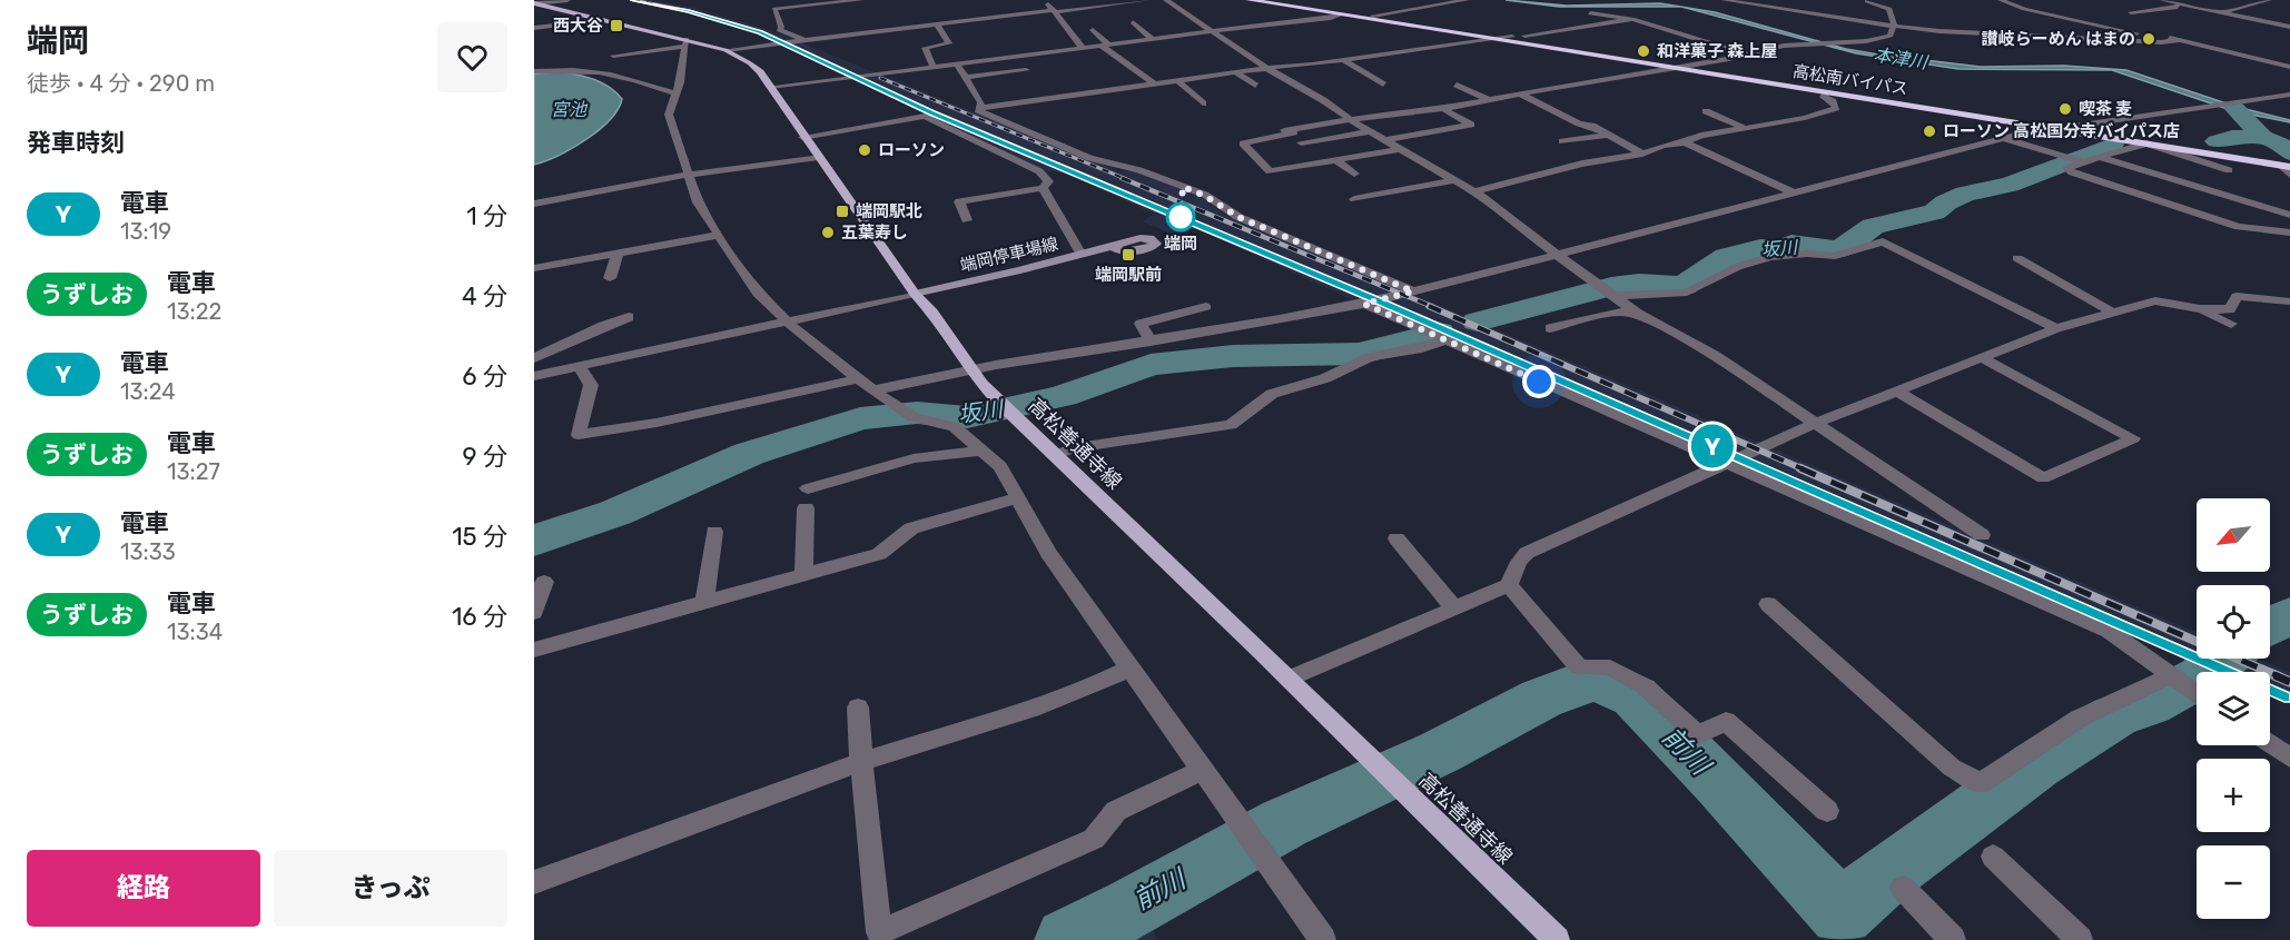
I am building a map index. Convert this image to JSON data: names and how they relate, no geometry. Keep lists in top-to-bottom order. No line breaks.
{"streets":{"highway":["高松南バイパス"],"main road":["端岡停車場線","高松善通寺線"]},"crossings":[["端岡停車場線","高松善通寺線"]],"water":["本津川","宮池","坂川","前川"],"places":{"transit":["西大谷","端岡駅北","端岡駅前"],"other":["讃岐らーめん はまの","和洋菓子 森上屋","喫茶 麦","ローソン 高松国分寺バイパス店","ローソン","端岡","五葉寿し"]},"north":"bottom left","page":{"heading":[["端岡","徒歩 · 4 分 · 290 m"],"発車時刻"],"on_map":"Y","list":[{"mark":"Y","name":"電車","note":"13:19","value":"1 分"},{"mark":"うずしお","name":"電車","note":"13:22","value":"4 分"},{"mark":"Y","name":"電車","note":"13:24","value":"6 分"},{"mark":"うずしお","name":"電車","note":"13:27","value":"9 分"},{"mark":"Y","name":"電車","note":"13:33","value":"15 分"},{"mark":"うずしお","name":"電車","note":"13:34","value":"16 分"}],"map_buttons":["+","−"],"buttons":["経路","きっぷ"]}}
